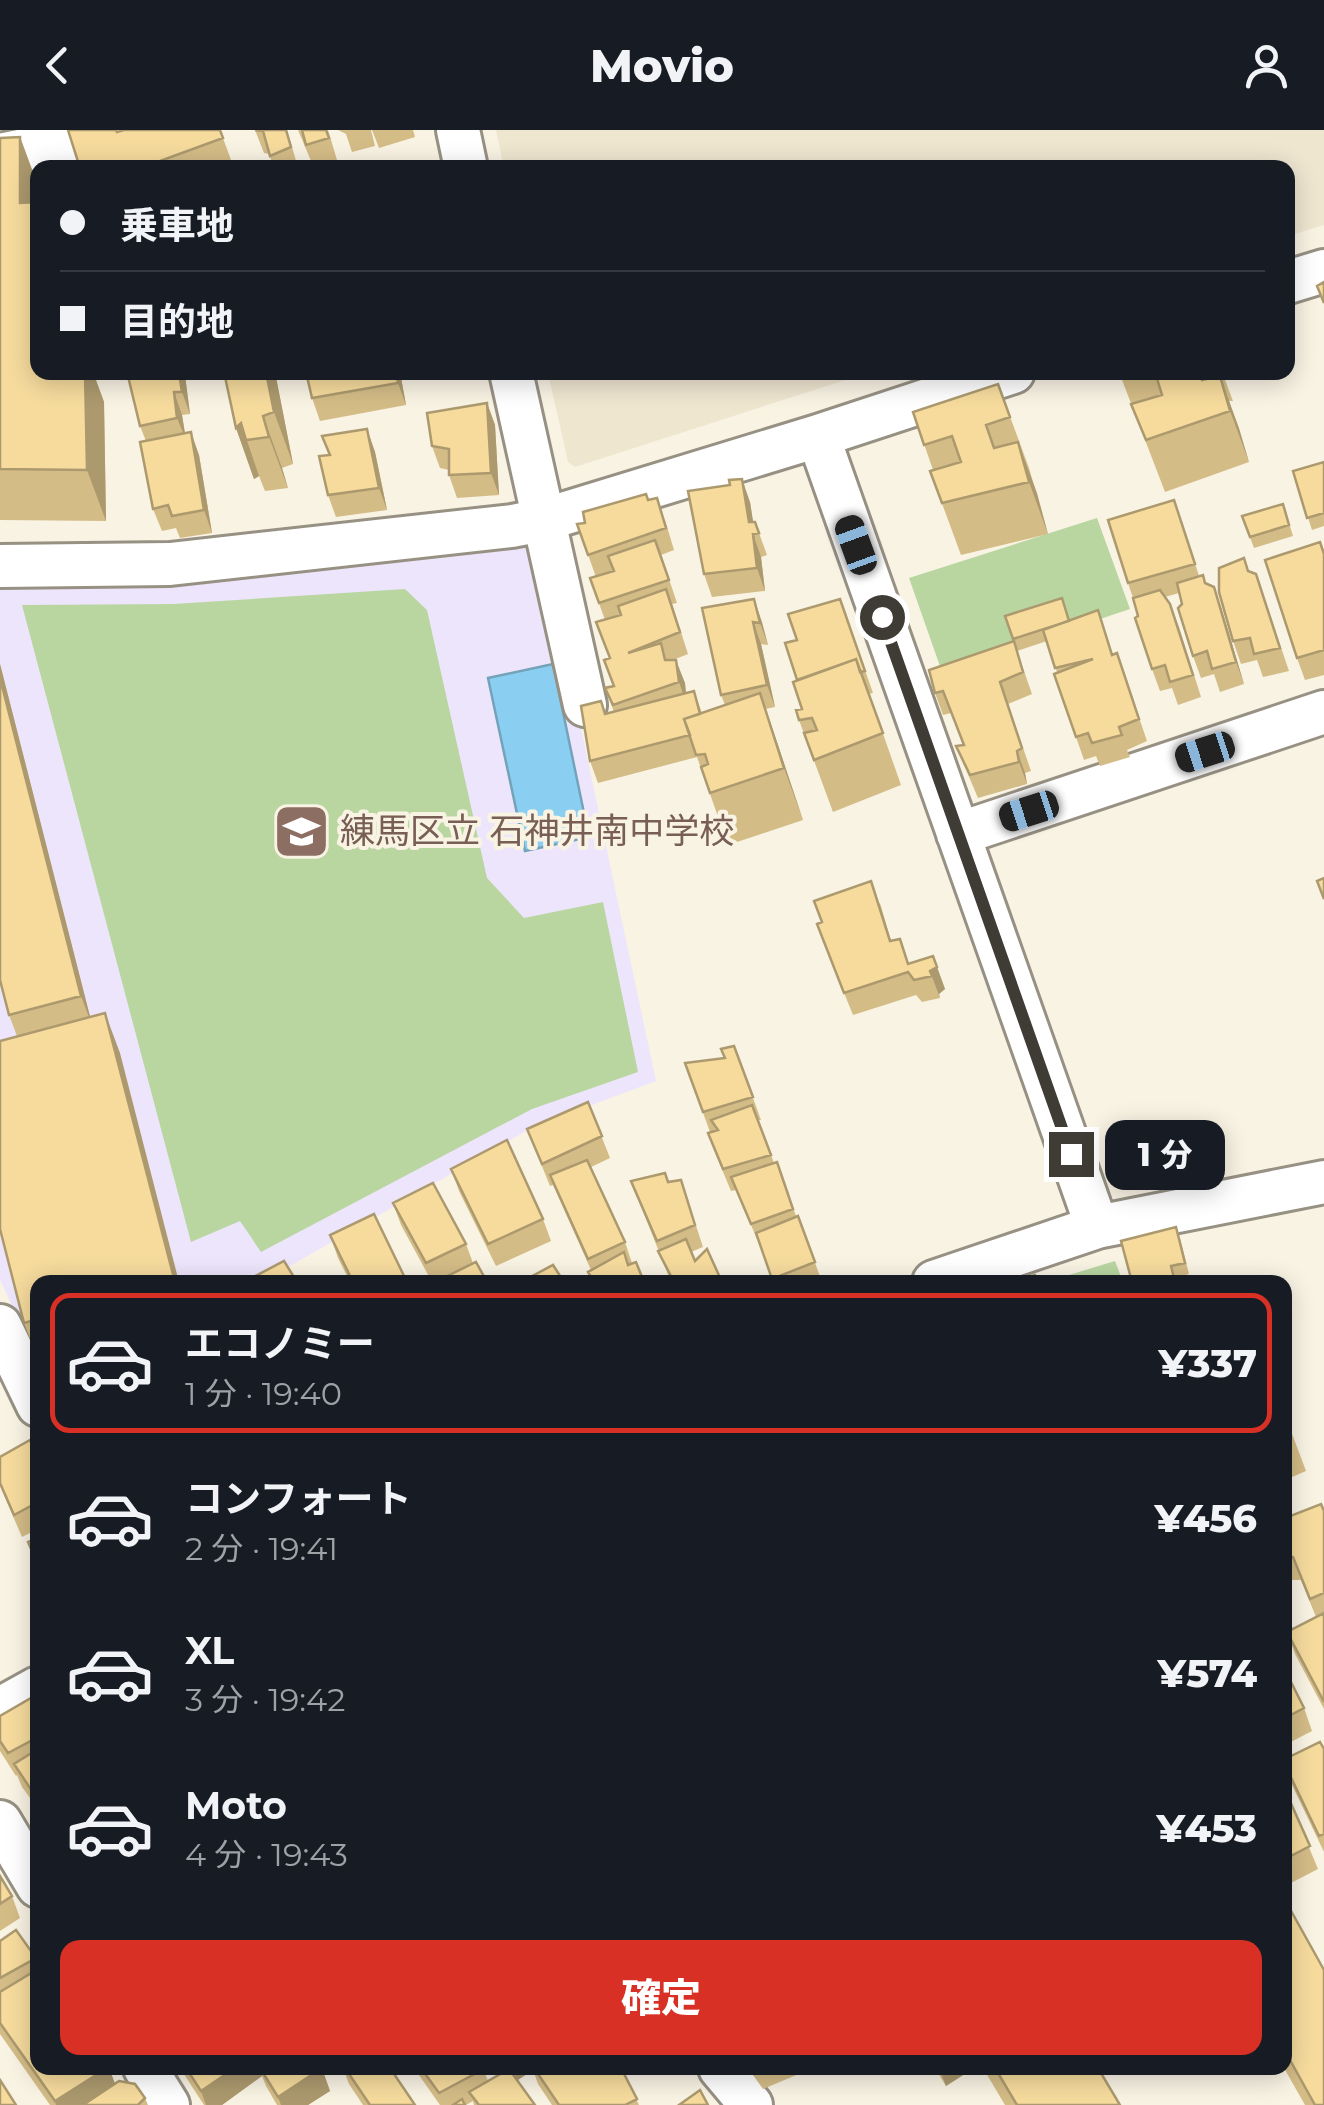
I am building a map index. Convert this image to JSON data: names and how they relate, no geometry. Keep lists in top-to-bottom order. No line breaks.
{"places":{"school or university":["練馬区立 石神井南中学校"]},"page":{"header":"Movio","banner":["乗車地","目的地"],"bubble":"1 分","list":[{"name":"エコノミー","note":"1 分 · 19:40","value":"¥337"},{"name":"コンフォート","note":"2 分 · 19:41","value":"¥456"},{"name":"XL","note":"3 分 · 19:42","value":"¥574"},{"name":"Moto","note":"4 分 · 19:43","value":"¥453"}],"buttons":"確定"}}
